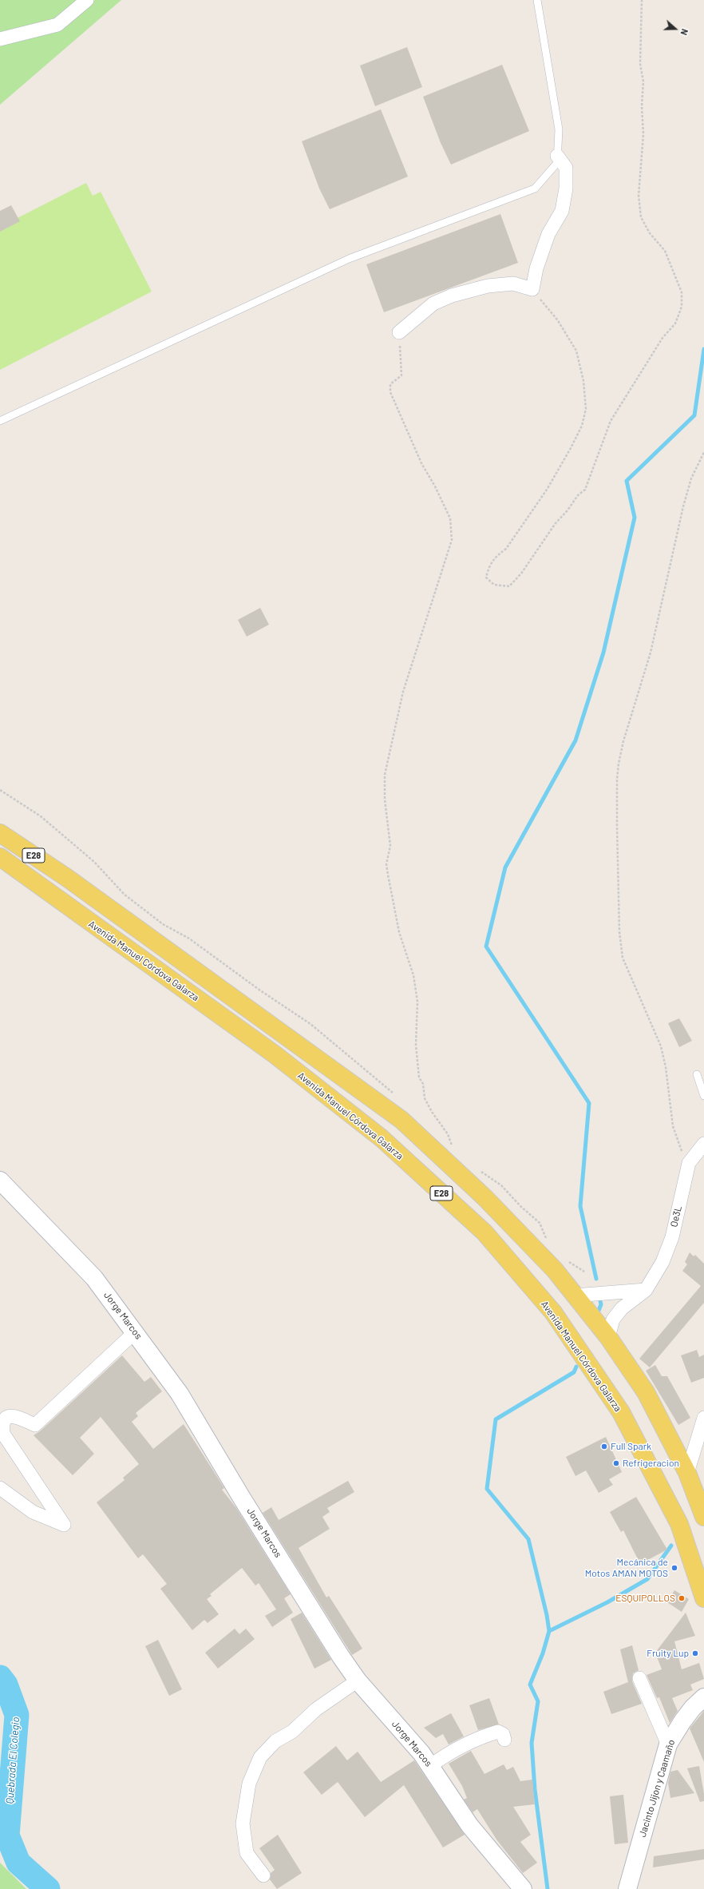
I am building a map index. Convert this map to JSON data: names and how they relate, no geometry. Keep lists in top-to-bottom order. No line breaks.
{"streets":{"main road":["E28","Avenida Manuel Córdova Galarza","Jorge Marcos","Jacinto Jijon y Caamaño"],"street":["Oe3L"]},"crossings":[["E28","Oe3L"]],"water":["Quebrada El Colegio"],"places":["Full Spark","Refrigeracion","Mecánica de Motos AMAN MOTOS","ESQUIPOLLOS","Fruity Lup"],"north":"right"}
